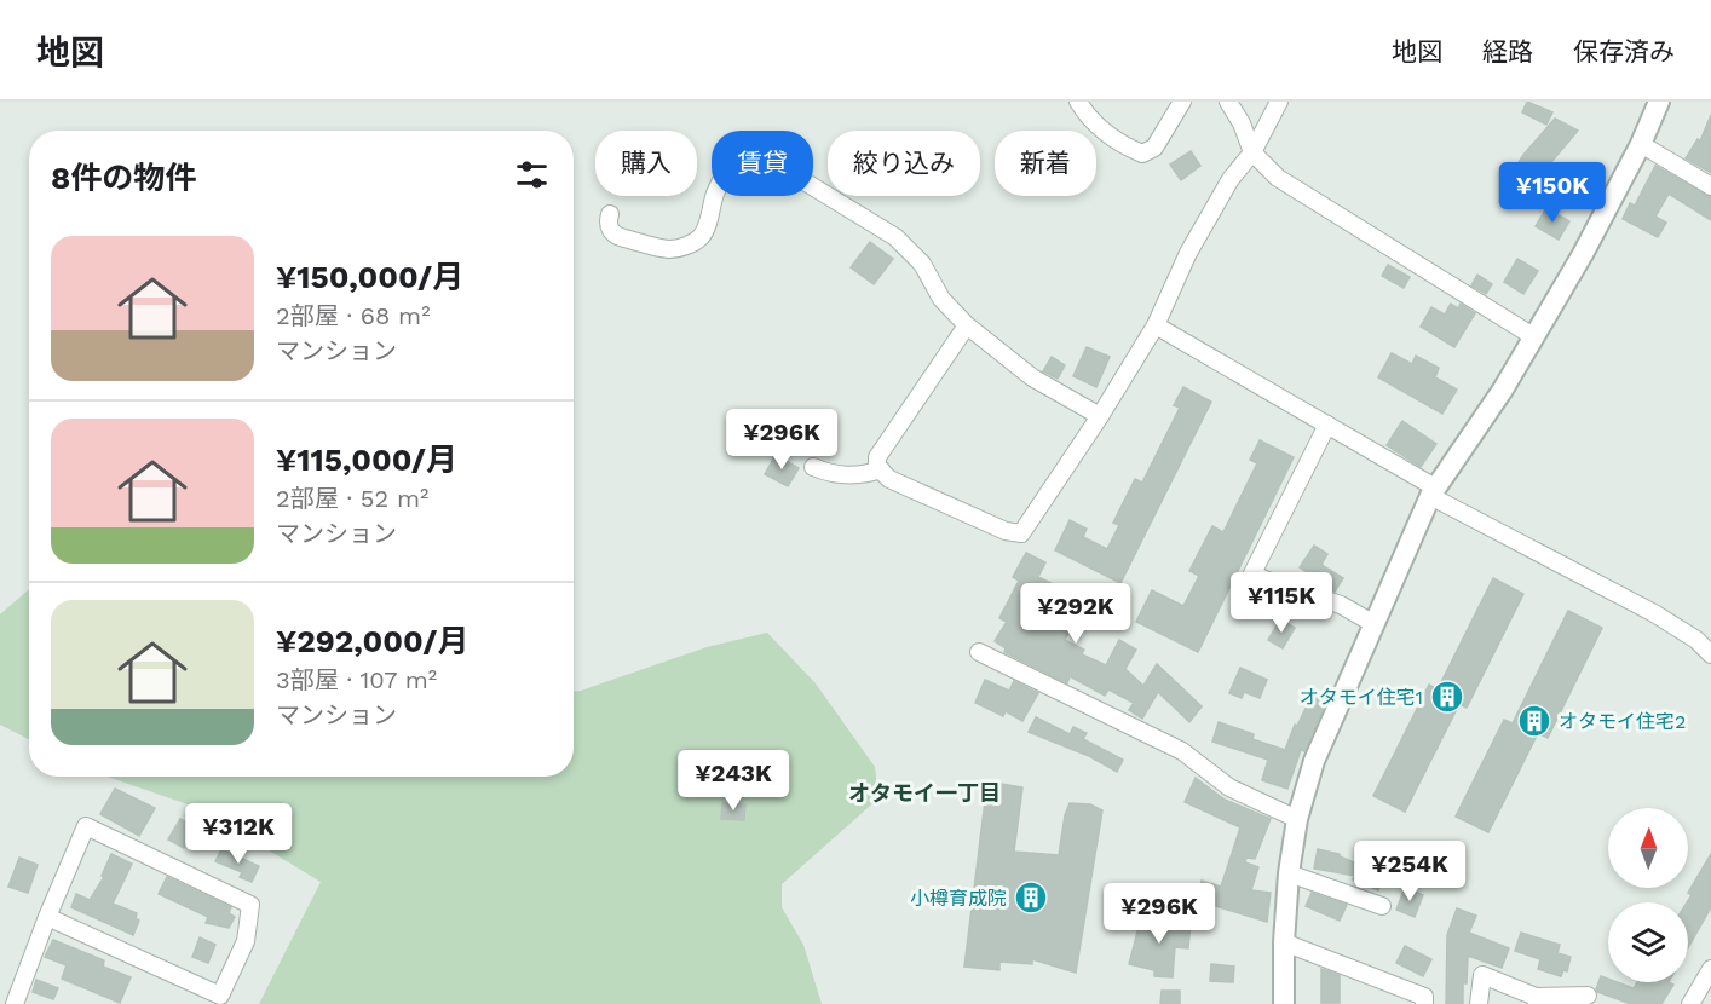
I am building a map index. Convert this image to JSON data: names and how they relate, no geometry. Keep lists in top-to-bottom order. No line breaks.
{"districts":["オタモイ一丁目"],"places":{"building":["オタモイ住宅1","オタモイ住宅2","小樽育成院"]},"north":"top","page":{"header":"地図","nav":["地図","経路","保存済み"],"chip":["購入","賃貸","絞り込み","新着"],"heading":"8件の物件","price":["¥150K","¥296K","¥115K","¥292K","¥243K","¥312K","¥254K","¥296K"],"list":[{"name":"¥150,000/月","note":"2部屋 · 68 m² · マンション"},{"name":"¥115,000/月","note":"2部屋 · 52 m² · マンション"},{"name":"¥292,000/月","note":"3部屋 · 107 m² · マンション"}]}}
